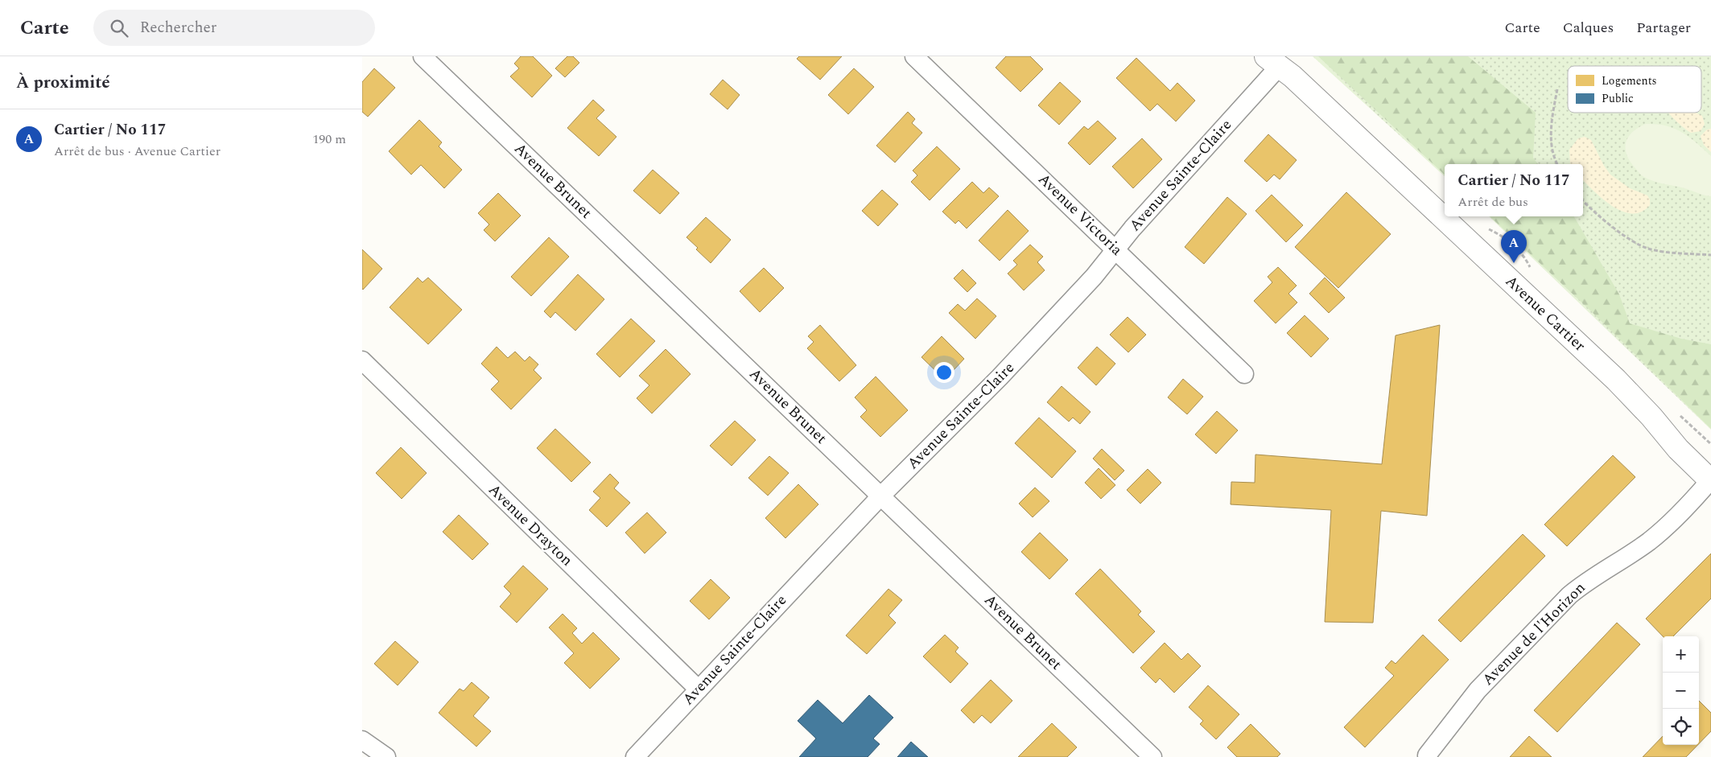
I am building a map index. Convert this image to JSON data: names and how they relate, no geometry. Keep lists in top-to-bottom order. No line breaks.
{"streets":{"street":["Avenue Sainte-Claire","Avenue Brunet","Avenue Victoria","Avenue Cartier","Avenue Drayton","Avenue de l'Horizon"]},"crossings":[["Avenue Sainte-Claire","Avenue Brunet"],["Avenue Sainte-Claire","Avenue Victoria"],["Avenue Sainte-Claire","Avenue Cartier"],["Avenue Sainte-Claire","Avenue Drayton"],["Avenue Cartier","Avenue de l'Horizon"]],"legend":["Logements","Public"],"page":{"header":"Carte","search":"Rechercher","nav":["Carte","Calques","Partager"],"heading":"À proximité","list":[{"mark":"A","name":"Cartier / No 117","note":"Arrêt de bus · Avenue Cartier","value":"190 m"}],"popup":["Cartier / No 117","Arrêt de bus"],"pins":"A","map_buttons":["+","−"]}}
